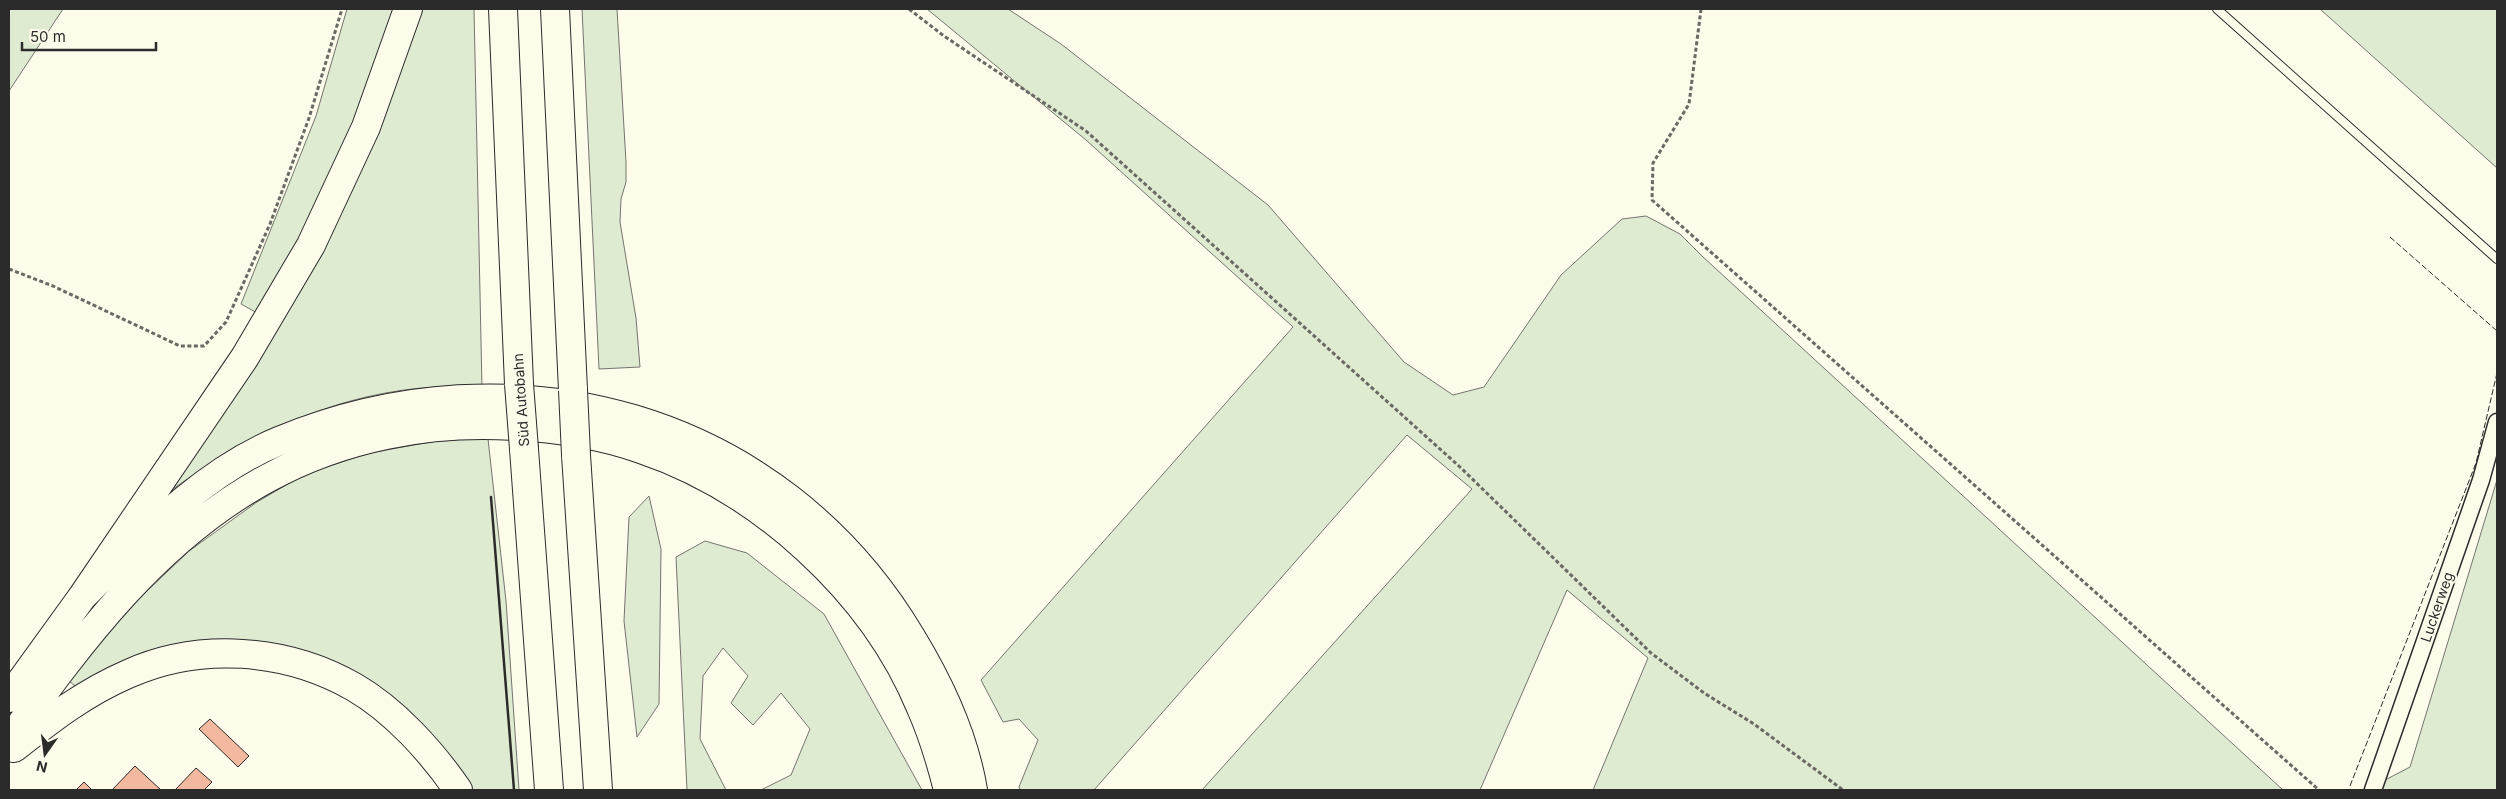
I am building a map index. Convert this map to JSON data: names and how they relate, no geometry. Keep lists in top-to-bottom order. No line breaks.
{"streets":{"highway":["Süd Autobahn"],"street":["Luckerweg"]},"scale_bar":"50 m","north":"bottom"}
